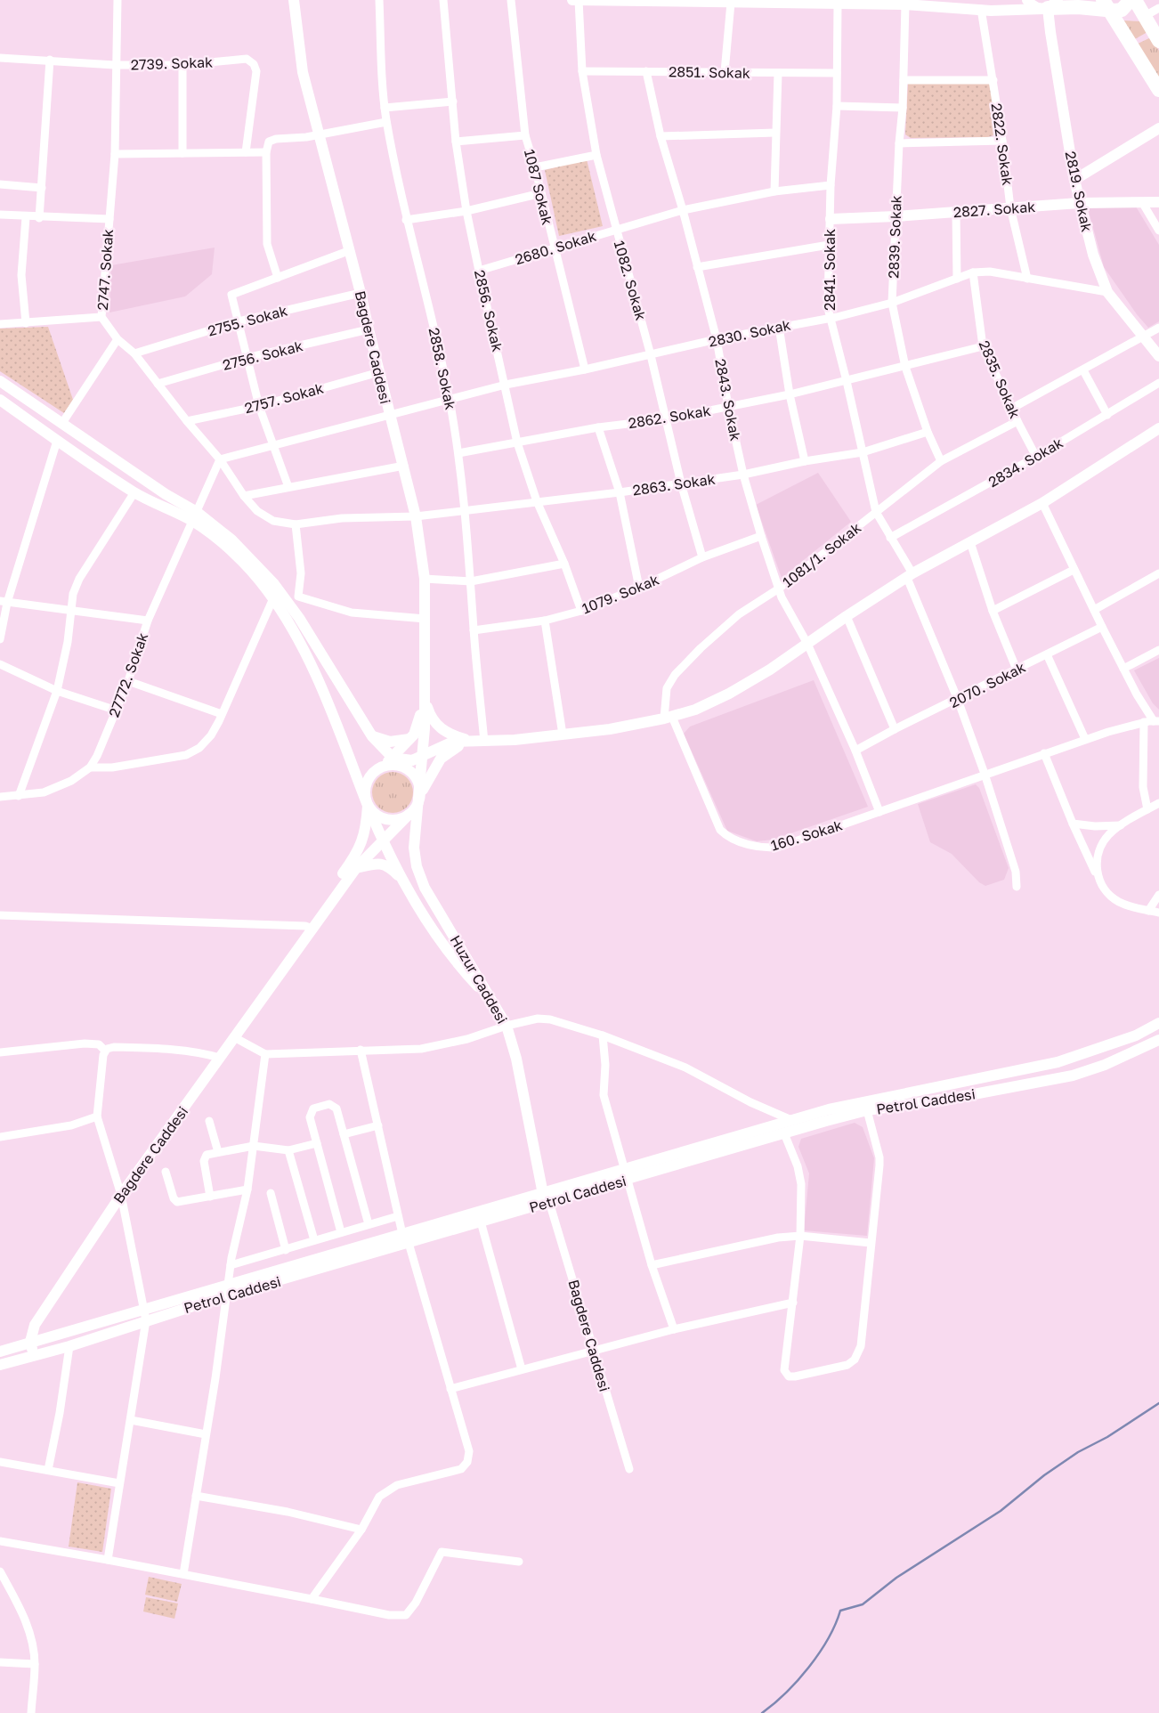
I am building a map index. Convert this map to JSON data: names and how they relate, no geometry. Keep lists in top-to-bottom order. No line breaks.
{"streets":{"main road":["2819. Sokak","2827. Sokak","Bagdere Caddesi","Huzur Caddesi","Petrol Caddesi","Bağdere Caddesi"],"street":["2739. Sokak","2851. Sokak","2822. Sokak","1087 Sokak","2839. Sokak","2680. Sokak","2747. Sokak","2841. Sokak","1082. Sokak","2856. Sokak","2755. Sokak","2830. Sokak","2756. Sokak","2858. Sokak","2835. Sokak","2757. Sokak","2843. Sokak","2862. Sokak","2834. Sokak","2863. Sokak","1081/1. Sokak","1079. Sokak","27772. Sokak","2070. Sokak","160. Sokak"]},"crossings":[["2739. Sokak","2747. Sokak"],["2851. Sokak","2841. Sokak"],["2851. Sokak","1082. Sokak"],["2851. Sokak","2843. Sokak"],["2822. Sokak","2827. Sokak"],["2822. Sokak","2830. Sokak"],["1087 Sokak","2680. Sokak"],["1087 Sokak","2830. Sokak"],["2819. Sokak","2827. Sokak"],["2819. Sokak","2830. Sokak"],["2827. Sokak","2839. Sokak"],["2827. Sokak","2841. Sokak"],["2839. Sokak","2830. Sokak"],["2839. Sokak","2862. Sokak"],["2839. Sokak","2863. Sokak"],["2839. Sokak","1081/1. Sokak"],["2680. Sokak","2841. Sokak"],["2680. Sokak","1082. Sokak"],["2680. Sokak","2856. Sokak"],["2680. Sokak","2843. Sokak"],["2747. Sokak","2755. Sokak"],["2747. Sokak","2830. Sokak"],["2747. Sokak","2756. Sokak"],["2747. Sokak","2757. Sokak"],["2747. Sokak","2863. Sokak"],["2841. Sokak","2830. Sokak"],["2841. Sokak","2862. Sokak"],["2841. Sokak","2834. Sokak"],["2841. Sokak","2863. Sokak"],["2841. Sokak","1081/1. Sokak"],["2841. Sokak","2070. Sokak"],["2841. Sokak","160. Sokak"],["1082. Sokak","2830. Sokak"],["1082. Sokak","2862. Sokak"],["1082. Sokak","2863. Sokak"],["1082. Sokak","1079. Sokak"],["2856. Sokak","2830. Sokak"],["2856. Sokak","2862. Sokak"],["2856. Sokak","2863. Sokak"],["2856. Sokak","1079. Sokak"],["2755. Sokak","Bagdere Caddesi"],["2830. Sokak","Bagdere Caddesi"],["2830. Sokak","2858. Sokak"],["2830. Sokak","2835. Sokak"],["2830. Sokak","2843. Sokak"],["Bagdere Caddesi","2756. Sokak"],["Bagdere Caddesi","2757. Sokak"],["Bagdere Caddesi","2863. Sokak"],["Bagdere Caddesi","Huzur Caddesi"],["Bagdere Caddesi","Petrol Caddesi"],["2858. Sokak","2862. Sokak"],["2858. Sokak","2863. Sokak"],["2858. Sokak","1079. Sokak"],["2835. Sokak","2862. Sokak"],["2835. Sokak","2834. Sokak"],["2835. Sokak","1081/1. Sokak"],["2843. Sokak","2862. Sokak"],["2843. Sokak","2863. Sokak"],["2843. Sokak","1081/1. Sokak"],["2843. Sokak","1079. Sokak"],["2843. Sokak","2070. Sokak"],["2843. Sokak","160. Sokak"],["1081/1. Sokak","160. Sokak"],["Huzur Caddesi","Petrol Caddesi"],["Huzur Caddesi","Bağdere Caddesi"]]}
